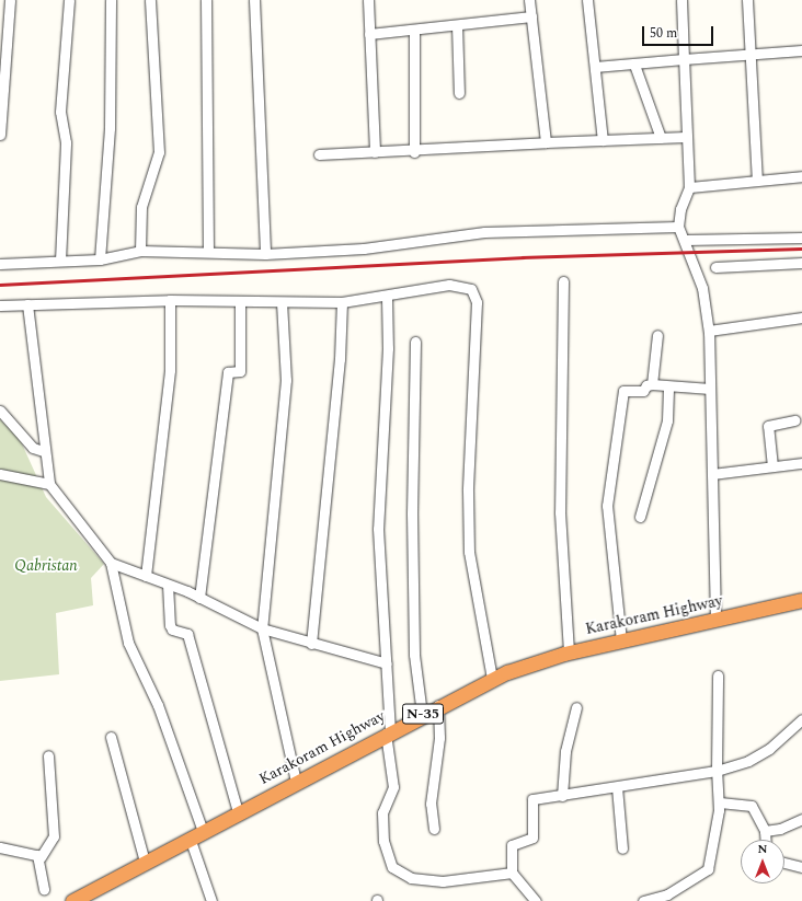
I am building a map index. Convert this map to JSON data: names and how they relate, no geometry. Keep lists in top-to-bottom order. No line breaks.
{"streets":{"highway":["Karakoram Highway","N-35"]},"parks":["Qabristan"],"scale_bar":"50 m","north":"top"}
